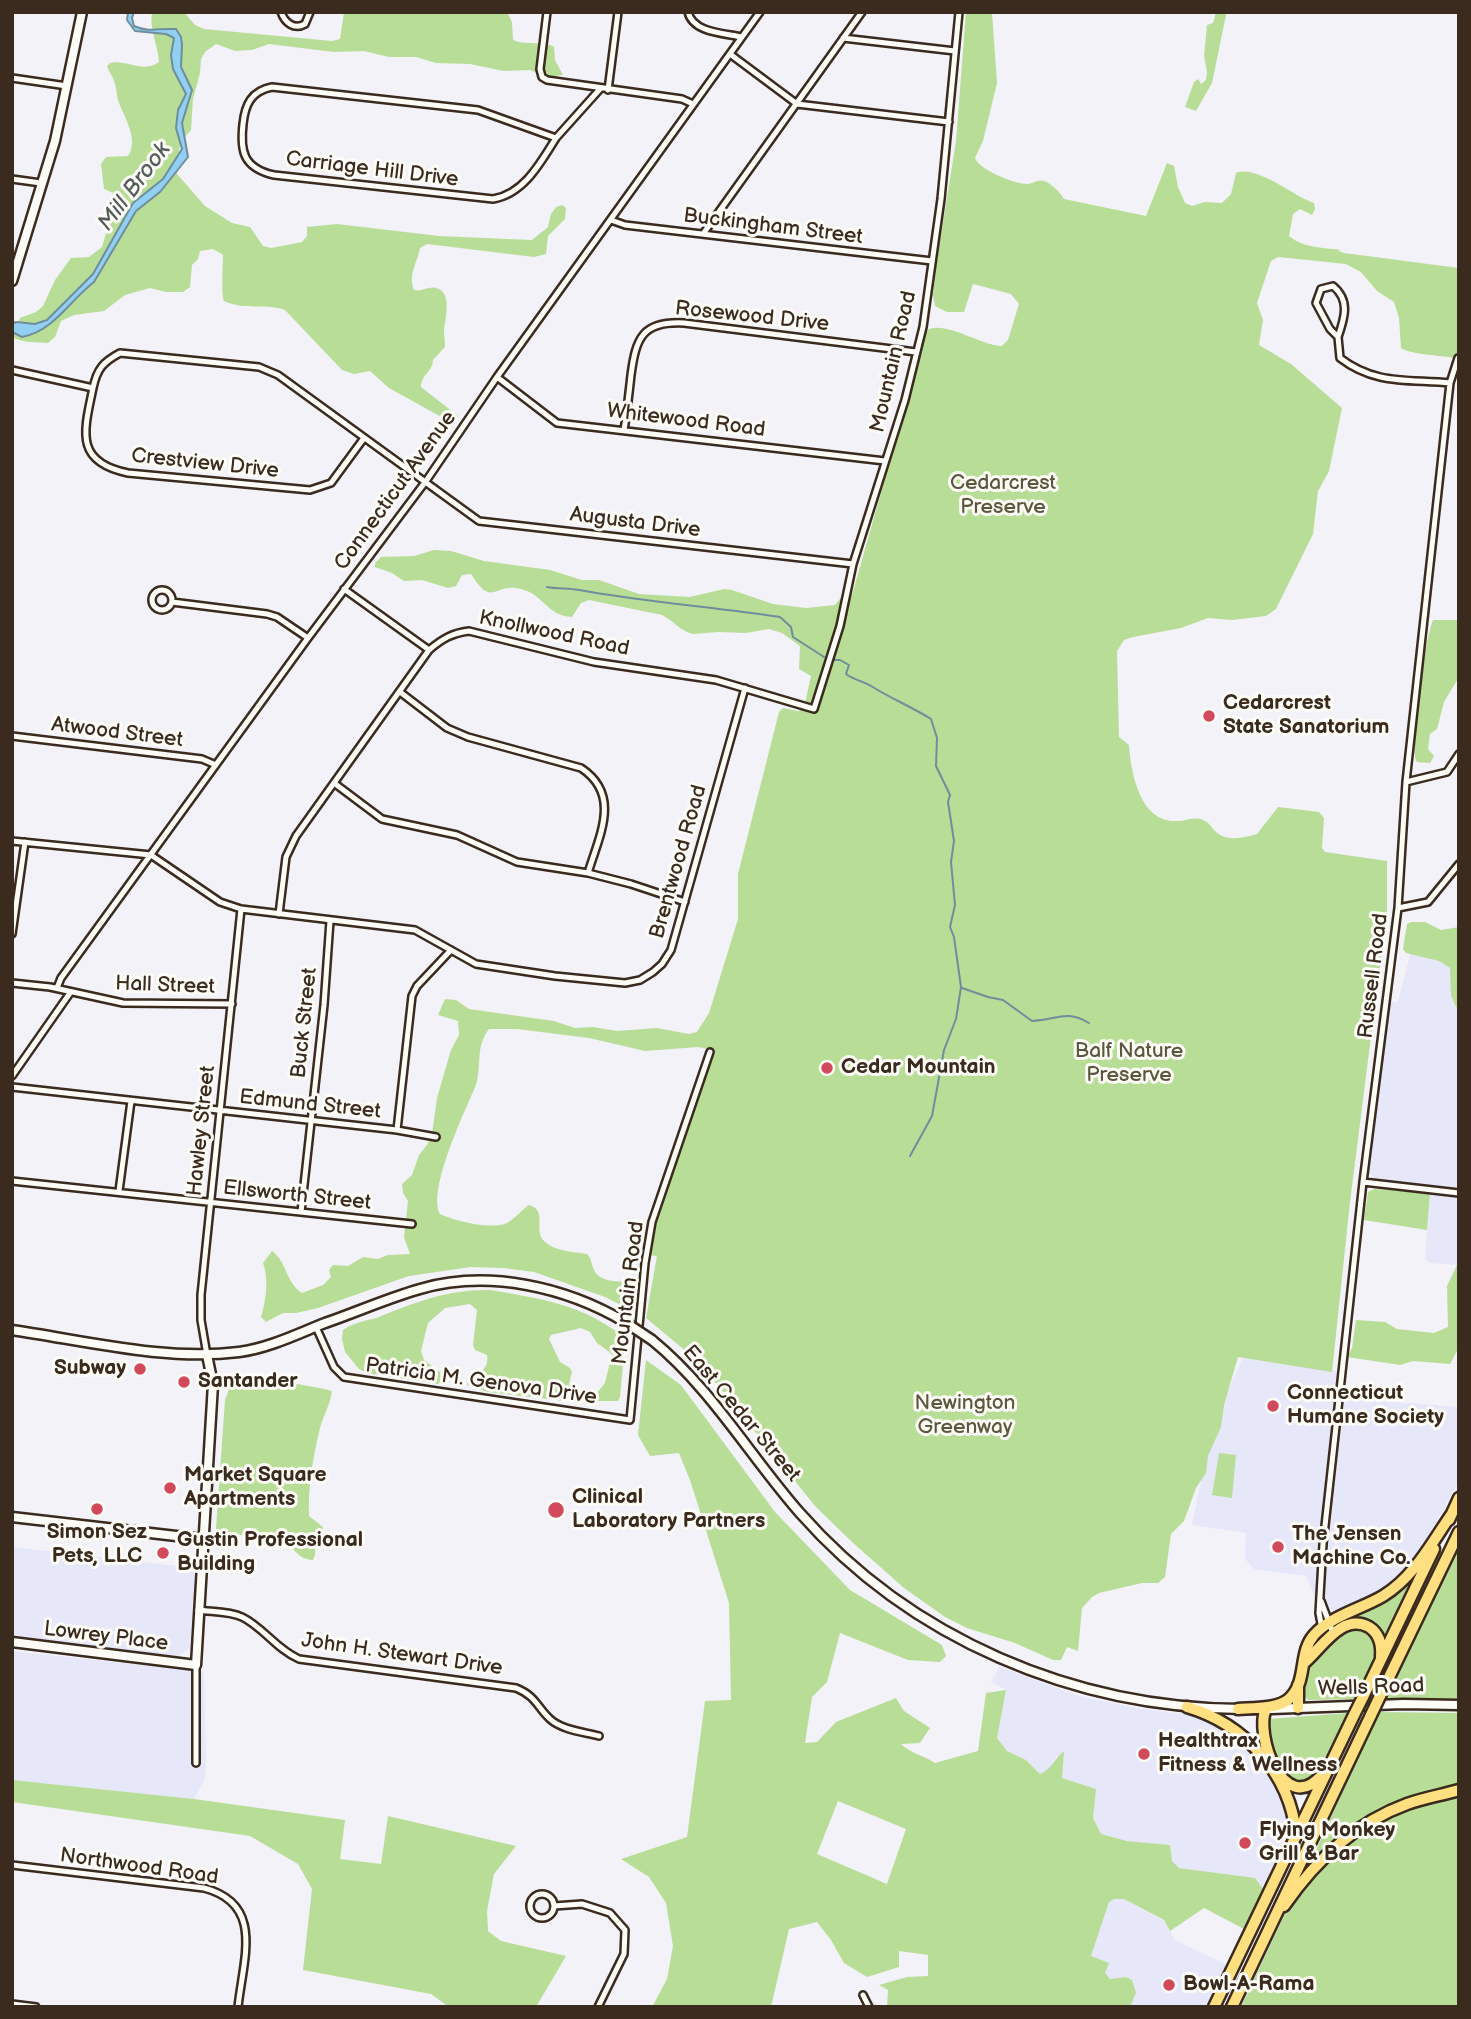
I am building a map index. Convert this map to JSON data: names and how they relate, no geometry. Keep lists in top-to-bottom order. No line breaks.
{"streets":{"main road":["East Cedar Street","Lowrey Place","Wells Road"],"street":["Carriage Hill Drive","Buckingham Street","Rosewood Drive","Mountain Road","Whitewood Road","Crestview Drive","Connecticut Avenue","Augusta Drive","Knollwood Road","Atwood Street","Brentwood Road","Russell Road","Hall Street","Buck Street","Edmund Street","Hawley Street","Ellsworth Street","Patricia M. Genova Drive","John H. Stewart Drive","Northwood Road"]},"crossings":[["Buckingham Street","Mountain Road"],["Buckingham Street","Connecticut Avenue"],["Rosewood Drive","Mountain Road"],["Rosewood Drive","Whitewood Road"],["Mountain Road","Whitewood Road"],["Mountain Road","Augusta Drive"],["Mountain Road","Knollwood Road"],["Mountain Road","Patricia M. Genova Drive"],["Whitewood Road","Connecticut Avenue"],["Crestview Drive","Augusta Drive"],["Connecticut Avenue","Augusta Drive"],["Connecticut Avenue","Atwood Street"],["Connecticut Avenue","Brentwood Road"],["Connecticut Avenue","Hall Street"],["Knollwood Road","Brentwood Road"],["Brentwood Road","Buck Street"],["Brentwood Road","Hawley Street"],["Hall Street","Hawley Street"],["Buck Street","Edmund Street"],["Buck Street","Ellsworth Street"],["Edmund Street","Hawley Street"],["Hawley Street","Ellsworth Street"],["Hawley Street","East Cedar Street"],["Patricia M. Genova Drive","East Cedar Street"],["East Cedar Street","Wells Road"]],"water":["Mill Brook"],"parks":["Cedarcrest Preserve","Balf Nature Preserve","Newington Greenway"],"places":["Cedarcrest State Sanatorium","Cedar Mountain","Subway","Santander","Connecticut Humane Society","Market Square Apartments","Simon Sez Pets, LLC","Clinical Laboratory Partners","The Jensen Machine Co.","Gustin Professional Building","Healthtrax Fitness & Wellness","Flying Monkey Grill & Bar","Bowl-A-Rama"]}
